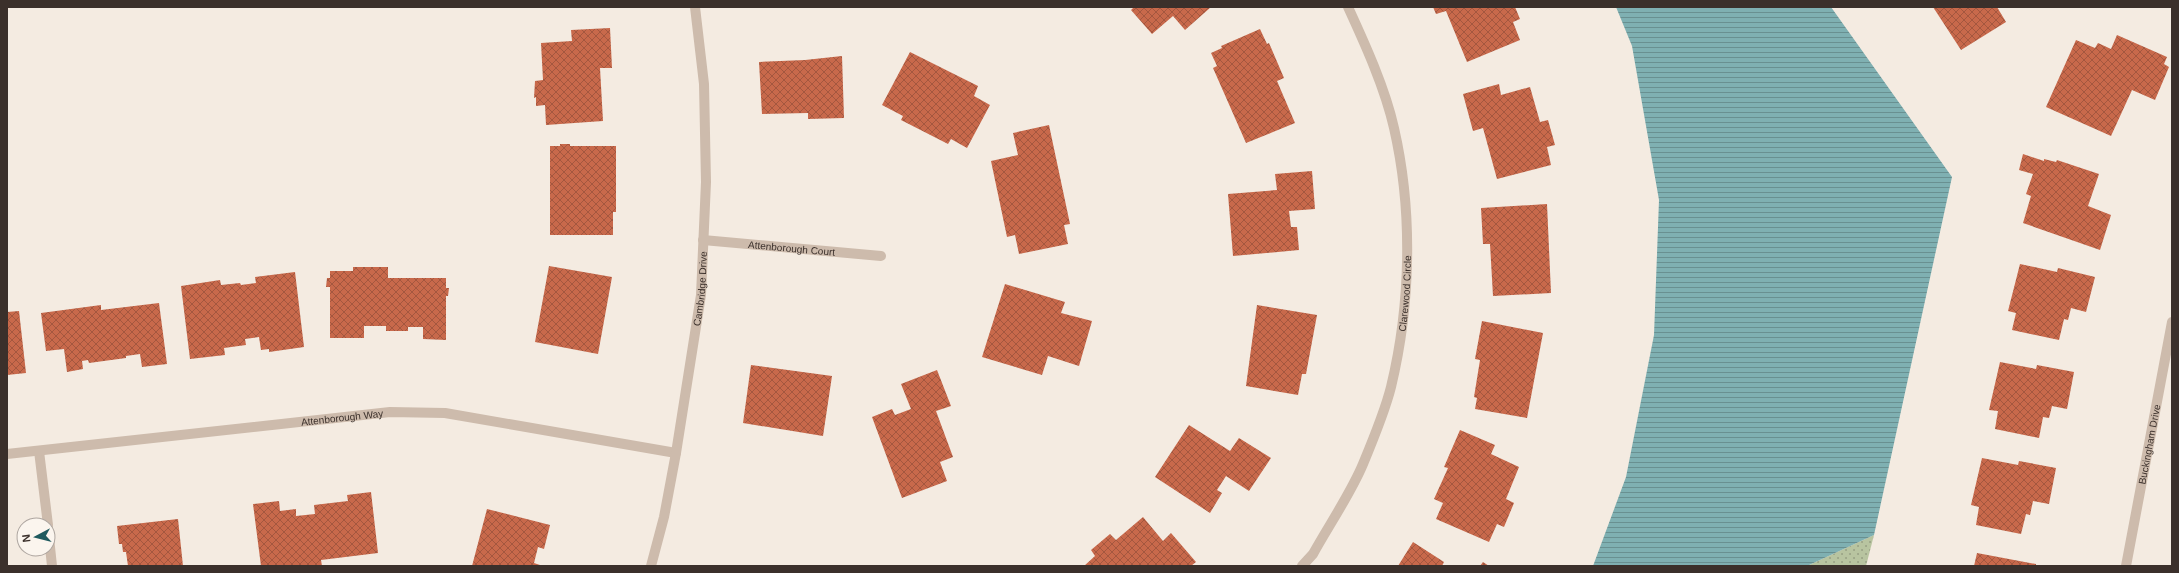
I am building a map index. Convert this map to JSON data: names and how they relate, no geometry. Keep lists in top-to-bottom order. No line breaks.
{"streets":{"street":["Attenborough Court","Cambridge Drive","Clarewood Circle","Attenborough Way","Buckingham Drive"]},"crossings":[["Attenborough Court","Cambridge Drive"],["Cambridge Drive","Attenborough Way"]],"north":"left"}
